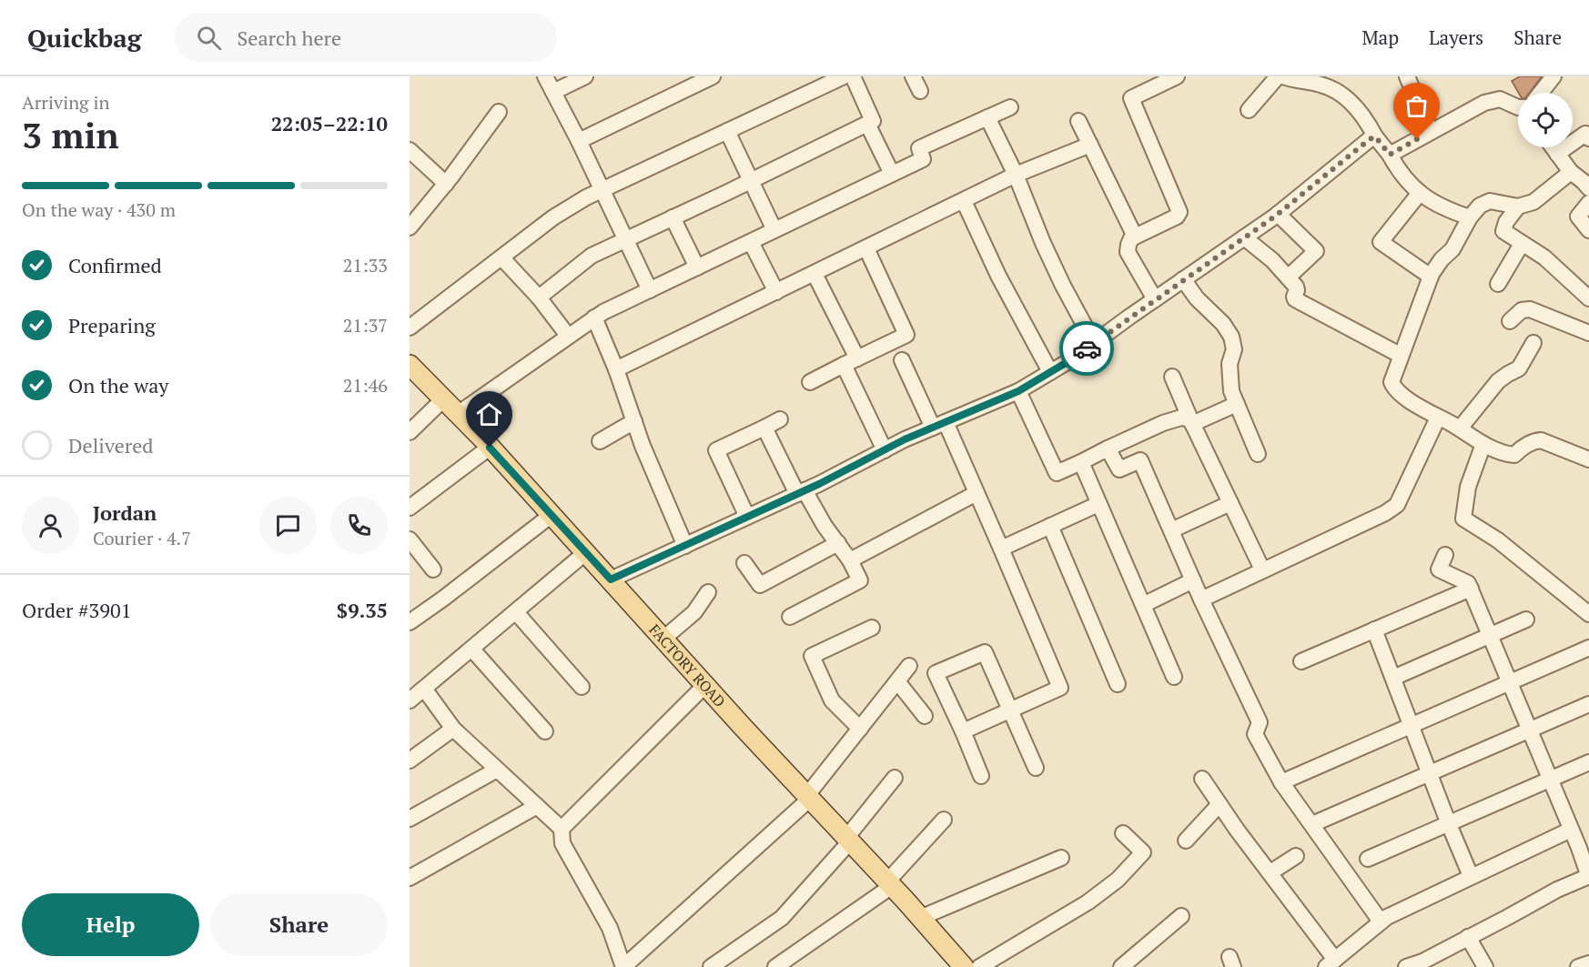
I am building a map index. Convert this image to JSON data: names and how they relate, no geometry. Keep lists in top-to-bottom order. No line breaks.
{"streets":{"main road":["FACTORY ROAD"]},"page":{"header":"Quickbag","search":"Search here","nav":["Map","Layers","Share"],"heading":["3 min","Arriving in","22:05–22:10"],"panel":["Jordan","Courier · 4.7","Order #3901","$9.35"],"bar":"On the way · 430 m","list":[["Confirmed","21:33"],["Preparing","21:37"],["On the way","21:46"],"Delivered"],"buttons":["Help","Share"]}}
